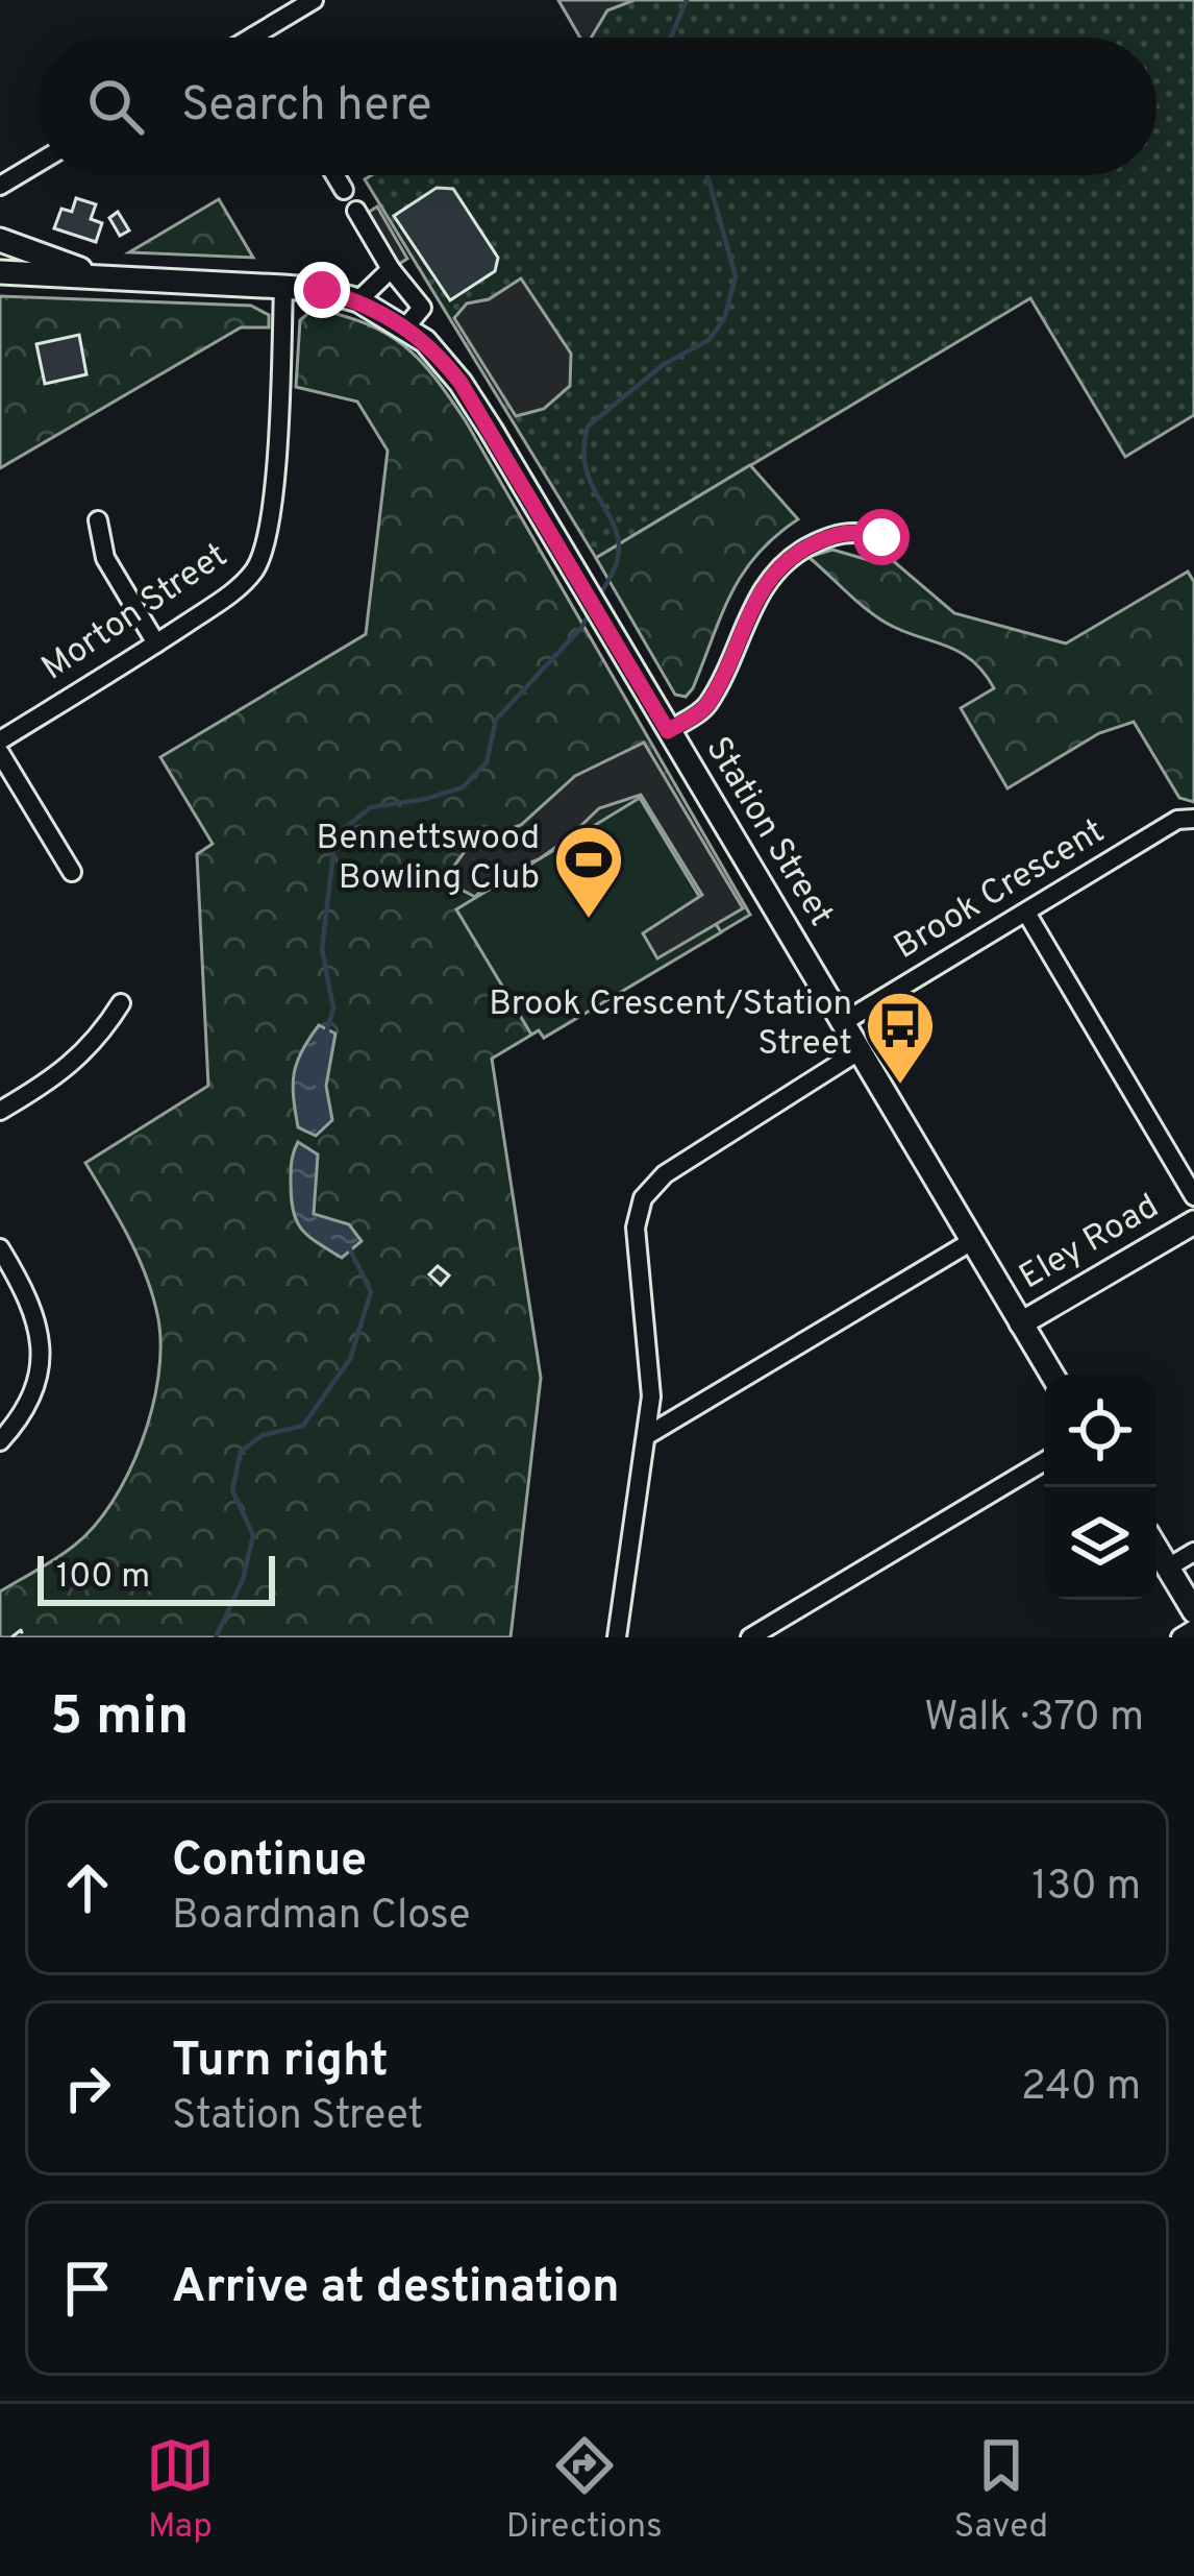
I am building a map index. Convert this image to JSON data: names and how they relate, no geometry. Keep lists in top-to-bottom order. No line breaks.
{"streets":{"main road":["Station Street","Eley Road"],"street":["Morton Street","Brook Crescent"]},"crossings":[["Morton Street","Station Street"],["Station Street","Brook Crescent"],["Station Street","Eley Road"]],"places":{"sports":["Bennettswood Bowling Club"],"bus stop":["Brook Crescent/Station Street"]},"scale_bar":"100 m","page":{"search":"Search here","scale":"100 m","heading":["5 min","Walk · 370 m"],"list":[["Continue","Boardman Close","130 m"],["Turn right","Station Street","240 m"],"Arrive at destination"],"nav":["Map","Directions","Saved"]}}
